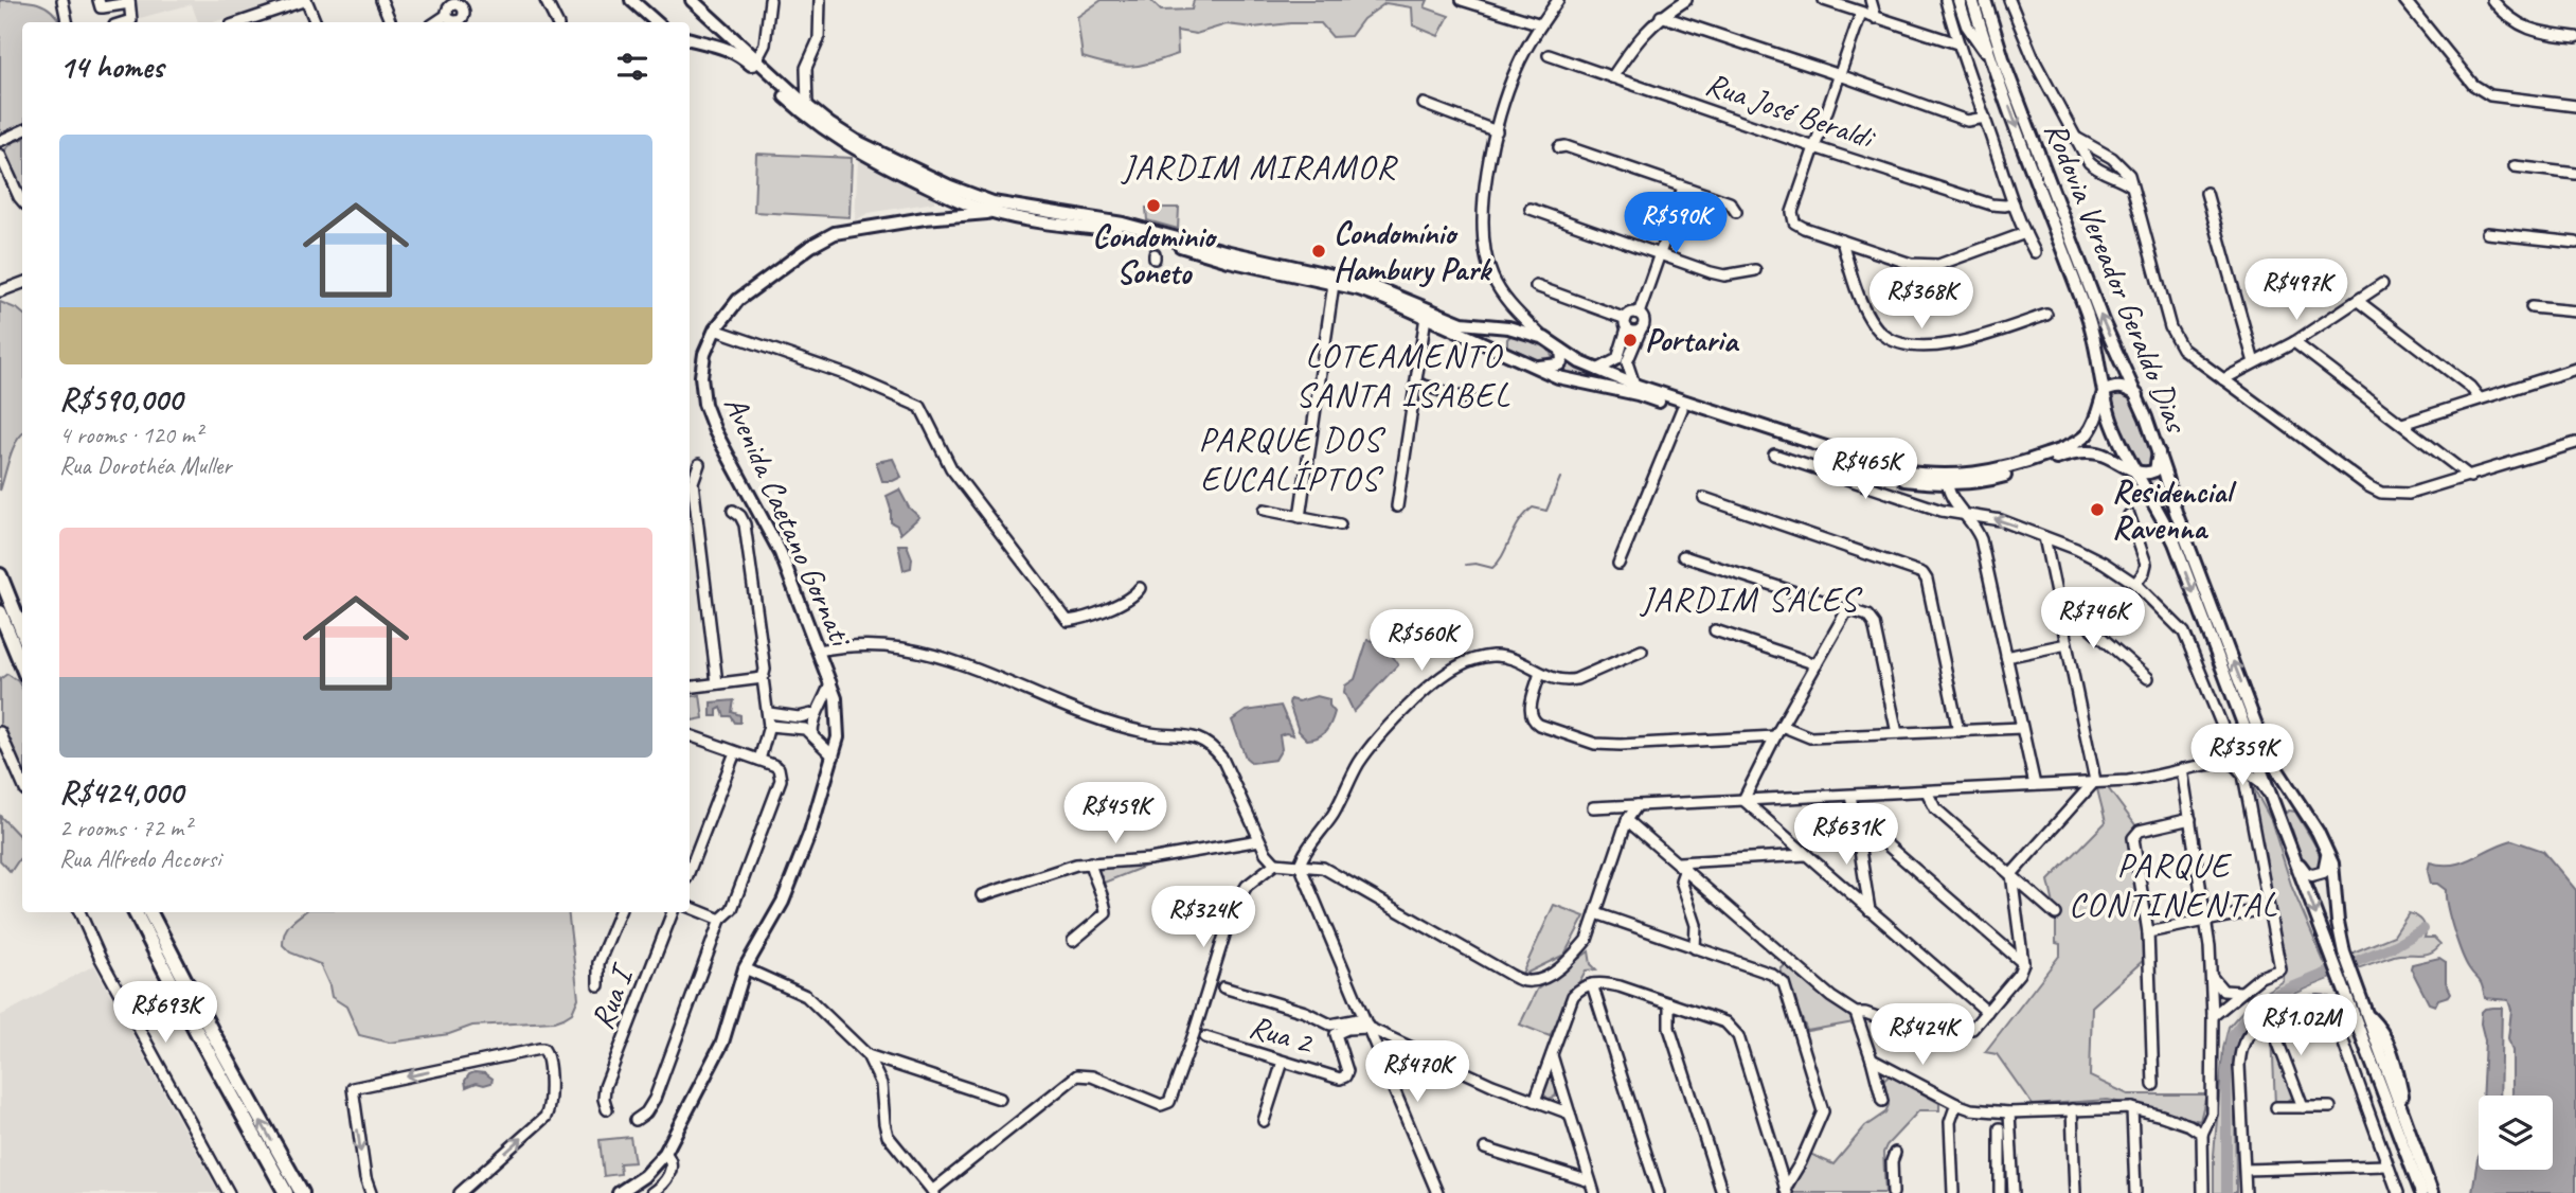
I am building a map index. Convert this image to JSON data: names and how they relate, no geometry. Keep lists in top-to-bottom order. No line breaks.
{"streets":{"main road":["Rodovia Vereador Geraldo Dias","Avenida Caetano Gornati"],"street":["Rua José Beraldi","Rua I","Rua 2"]},"districts":["JARDIM MIRAMOR","LOTEAMENTO SANTA ISABEL","PARQUE DOS EUCALÍPTOS","JARDIM SALES","PARQUE CONTINENTAL"],"places":["Condominio Soneto","Condomínio Hambury Park","Portaria","Residencial Ravenna"],"page":{"heading":"14 homes","list":[{"name":"R$590,000","note":"4 rooms · 120 m² · Rua Dorothéa Muller"},{"name":"R$424,000","note":"2 rooms · 72 m² · Rua Alfredo Accorsi"}],"price":["R$590K","R$497K","R$368K","R$465K","R$746K","R$560K","R$359K","R$459K","R$631K","R$324K","R$693K","R$1.02M","R$424K","R$470K"]}}
